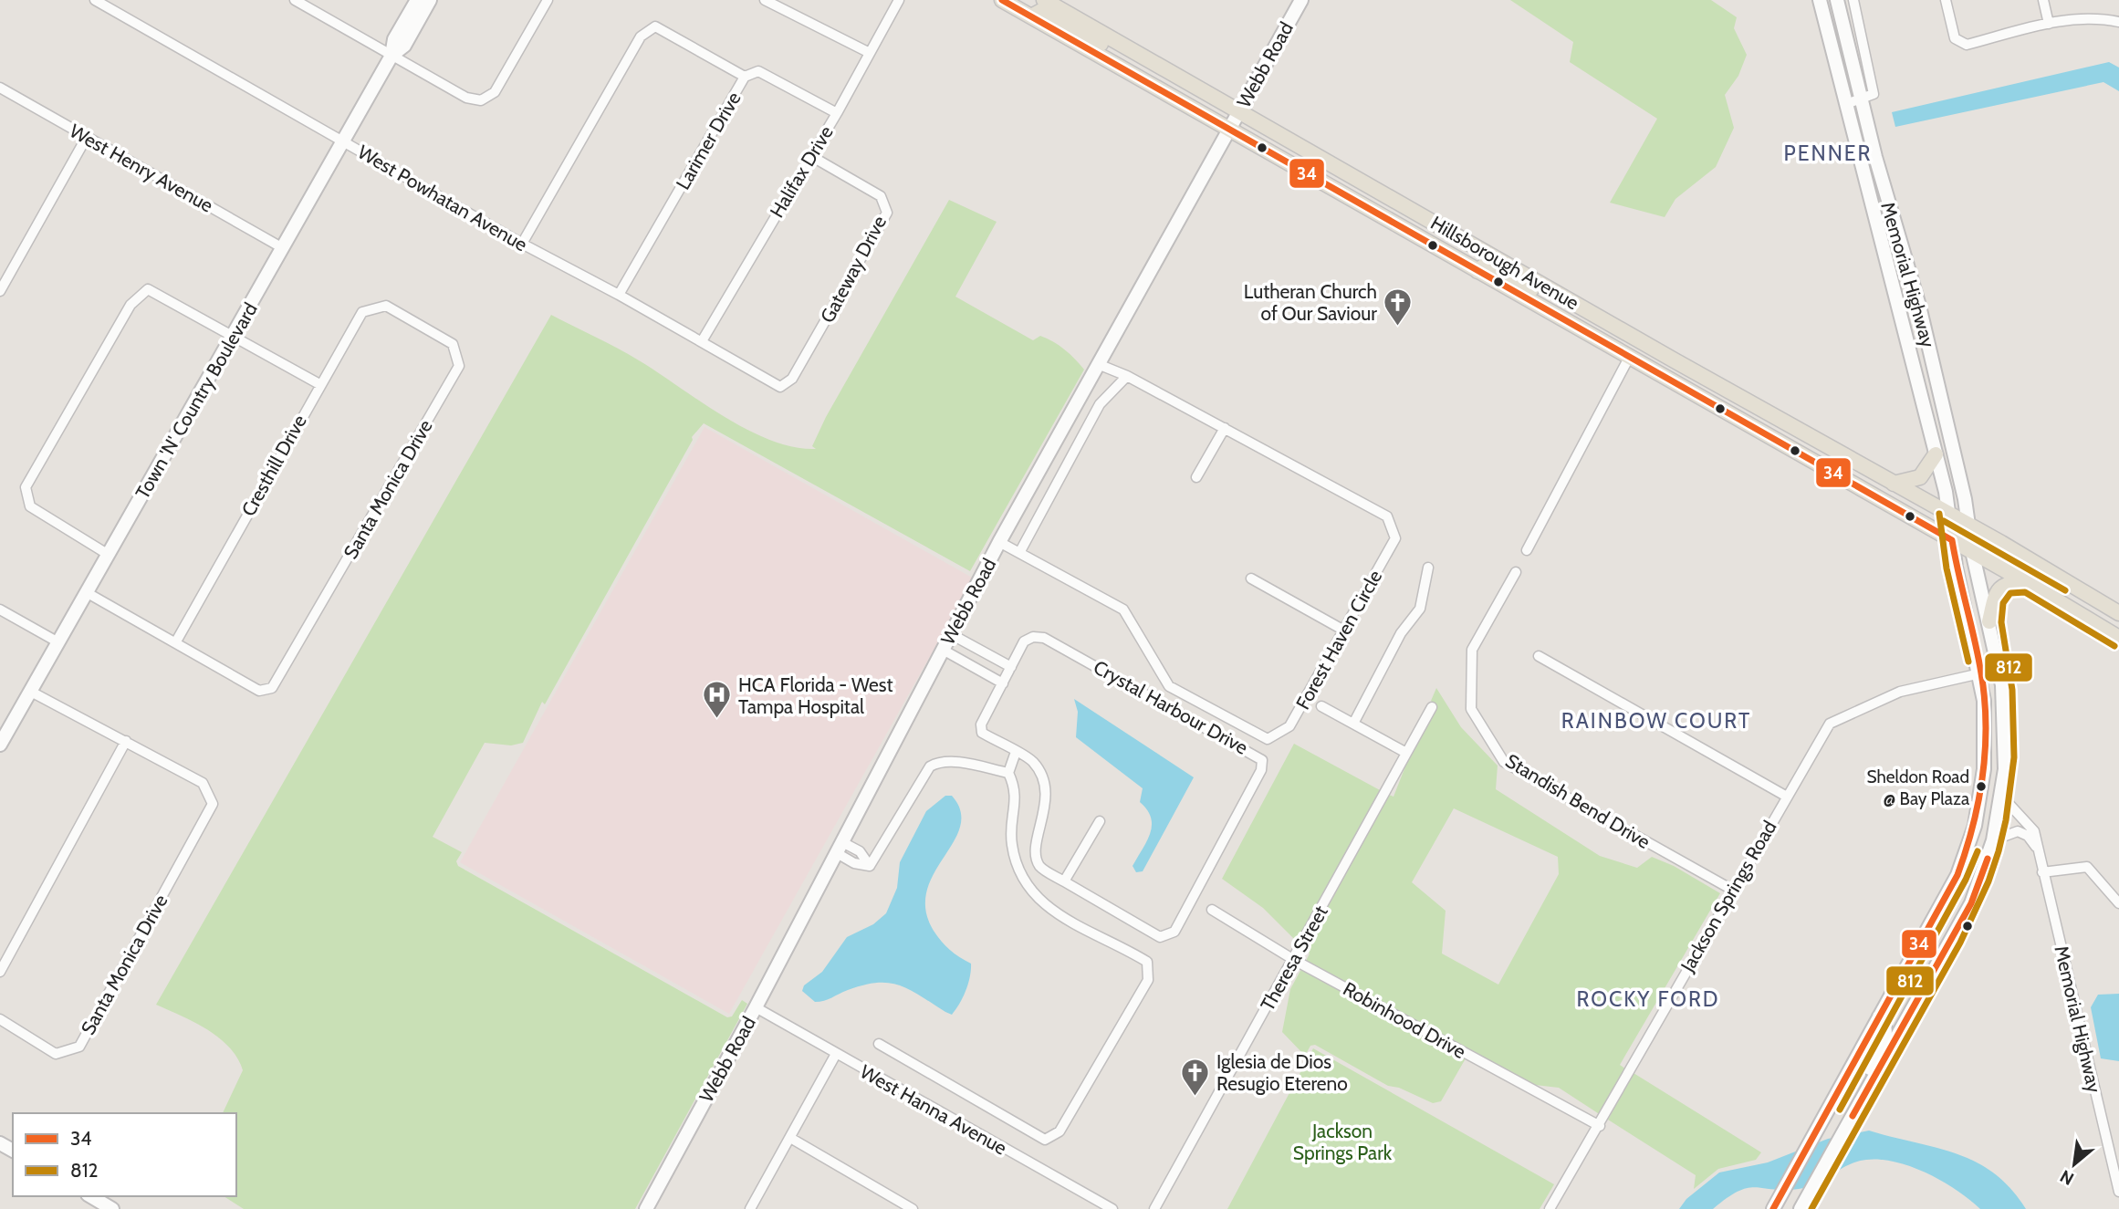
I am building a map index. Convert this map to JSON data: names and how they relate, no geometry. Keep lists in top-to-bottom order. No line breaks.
{"streets":{"main road":["Webb Road","Hillsborough Avenue","Memorial Highway","Town 'N' Country Boulevard"],"street":["Larimer Drive","West Henry Avenue","Halifax Drive","West Powhatan Avenue","Gateway Drive","Cresthill Drive","Santa Monica Drive","Forest Haven Circle","Crystal Harbour Drive","Standish Bend Drive","Jackson Springs Road","Theresa Street","Robinhood Drive","West Hanna Avenue"]},"crossings":[["Webb Road","Hillsborough Avenue"],["Webb Road","Forest Haven Circle"],["Webb Road","West Hanna Avenue"],["Larimer Drive","Halifax Drive"],["Larimer Drive","West Powhatan Avenue"],["West Henry Avenue","Town 'N' Country Boulevard"],["Halifax Drive","West Powhatan Avenue"],["Halifax Drive","Gateway Drive"],["West Powhatan Avenue","Gateway Drive"],["West Powhatan Avenue","Town 'N' Country Boulevard"],["Hillsborough Avenue","Memorial Highway"],["Memorial Highway","Jackson Springs Road"],["Cresthill Drive","Santa Monica Drive"],["Standish Bend Drive","Jackson Springs Road"],["Jackson Springs Road","Robinhood Drive"],["Theresa Street","Robinhood Drive"]],"districts":["PENNER","RAINBOW COURT","ROCKY FORD"],"parks":["Jackson Springs Park"],"places":{"church":["Lutheran Church of Our Saviour","Iglesia de Dios Resugio Etereno"],"hospital":["HCA Florida - West Tampa Hospital"],"other":["Sheldon Road @ Bay Plaza"]},"lines":["transit line 34","transit line 812"],"legend":["34","812"],"north":"bottom left"}
